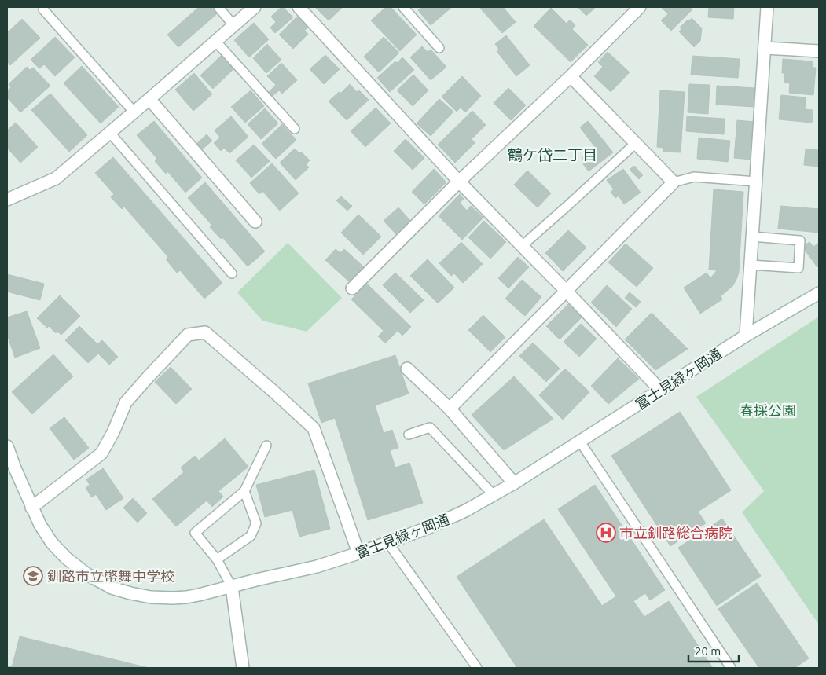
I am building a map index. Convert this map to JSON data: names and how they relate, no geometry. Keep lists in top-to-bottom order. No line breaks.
{"streets":{"street":["富士見緑ヶ岡通"]},"districts":["鶴ケ岱二丁目"],"parks":["春採公園"],"places":{"hospital":["市立釧路総合病院"],"school or university":["釧路市立幣舞中学校"]},"scale_bar":"20 m"}
